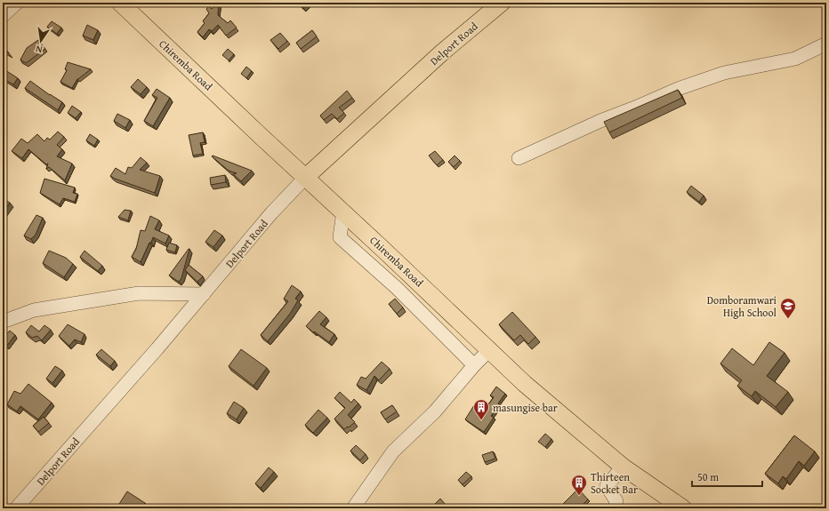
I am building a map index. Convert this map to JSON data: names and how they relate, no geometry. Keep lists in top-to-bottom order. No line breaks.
{"streets":{"main road":["Delport Road","Chiremba Road"]},"crossings":[["Delport Road","Chiremba Road"]],"places":{"school or university":["Domboramwari High School"],"building":["masungise bar","Thirteen Socket Bar"]},"scale_bar":"50 m","north":"bottom"}
